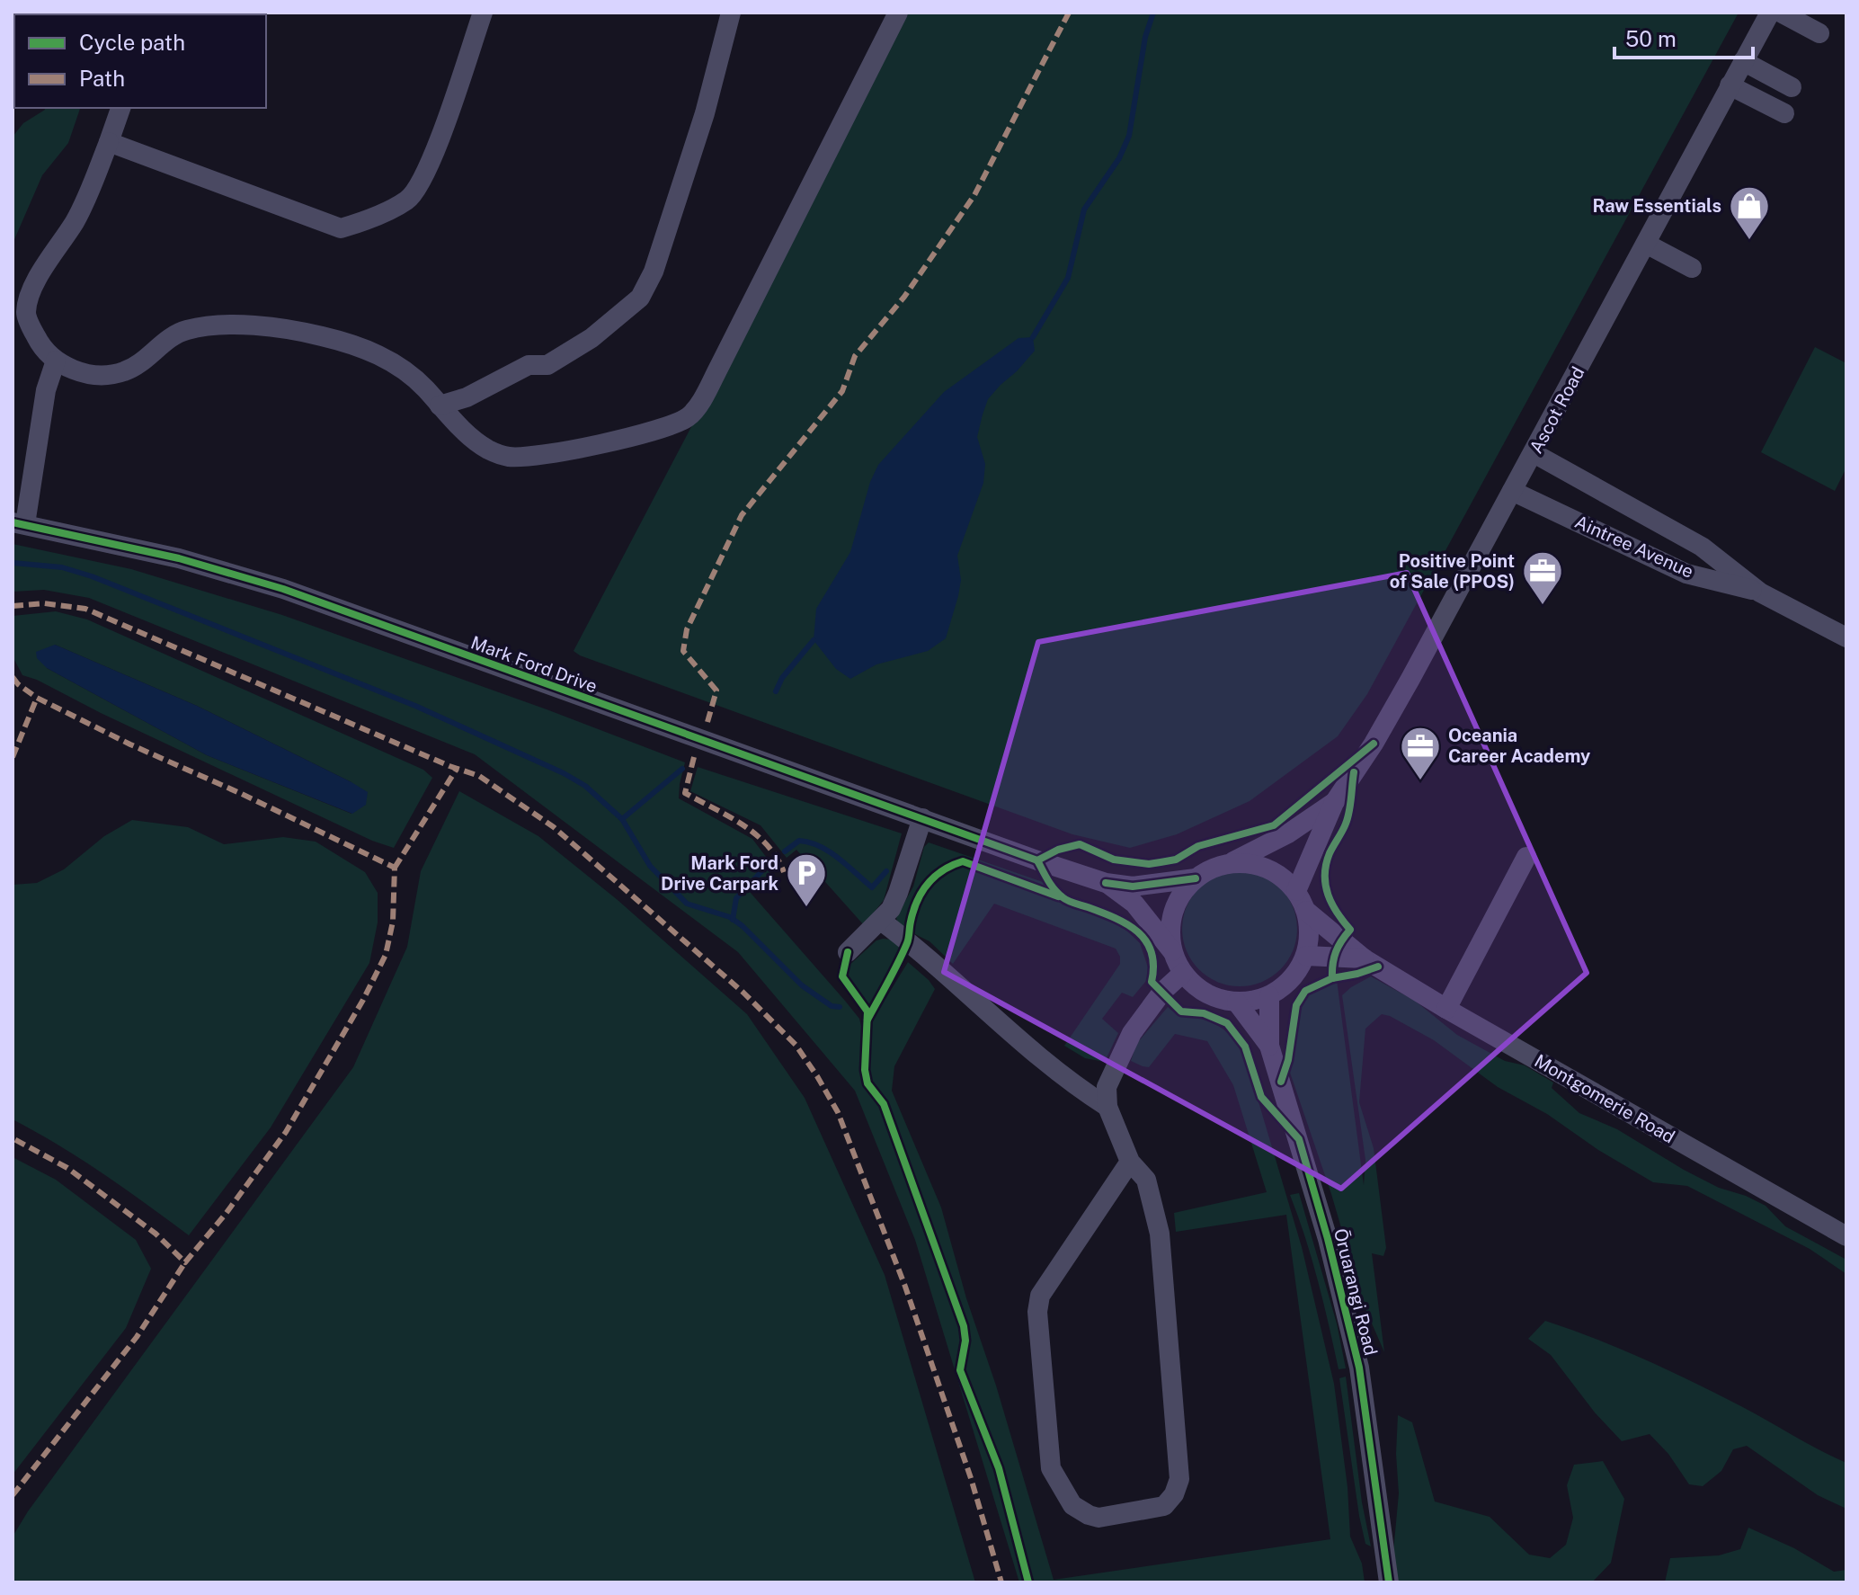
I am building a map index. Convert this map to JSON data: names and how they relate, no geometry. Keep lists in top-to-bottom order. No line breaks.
{"streets":{"street":["Ascot Road","Aintree Avenue","Mark Ford Drive","Montgomerie Road","Ōruarangi Road"]},"crossings":[["Ascot Road","Aintree Avenue"],["Ascot Road","Mark Ford Drive"],["Ascot Road","Montgomerie Road"],["Ascot Road","Ōruarangi Road"],["Mark Ford Drive","Montgomerie Road"],["Mark Ford Drive","Ōruarangi Road"],["Montgomerie Road","Ōruarangi Road"]],"places":{"shop":["Raw Essentials"],"office":["Positive Point of Sale (PPOS)","Oceania Career Academy"],"parking":["Mark Ford Drive Carpark"]},"legend":["Cycle path","Path"],"scale_bar":"50 m"}
